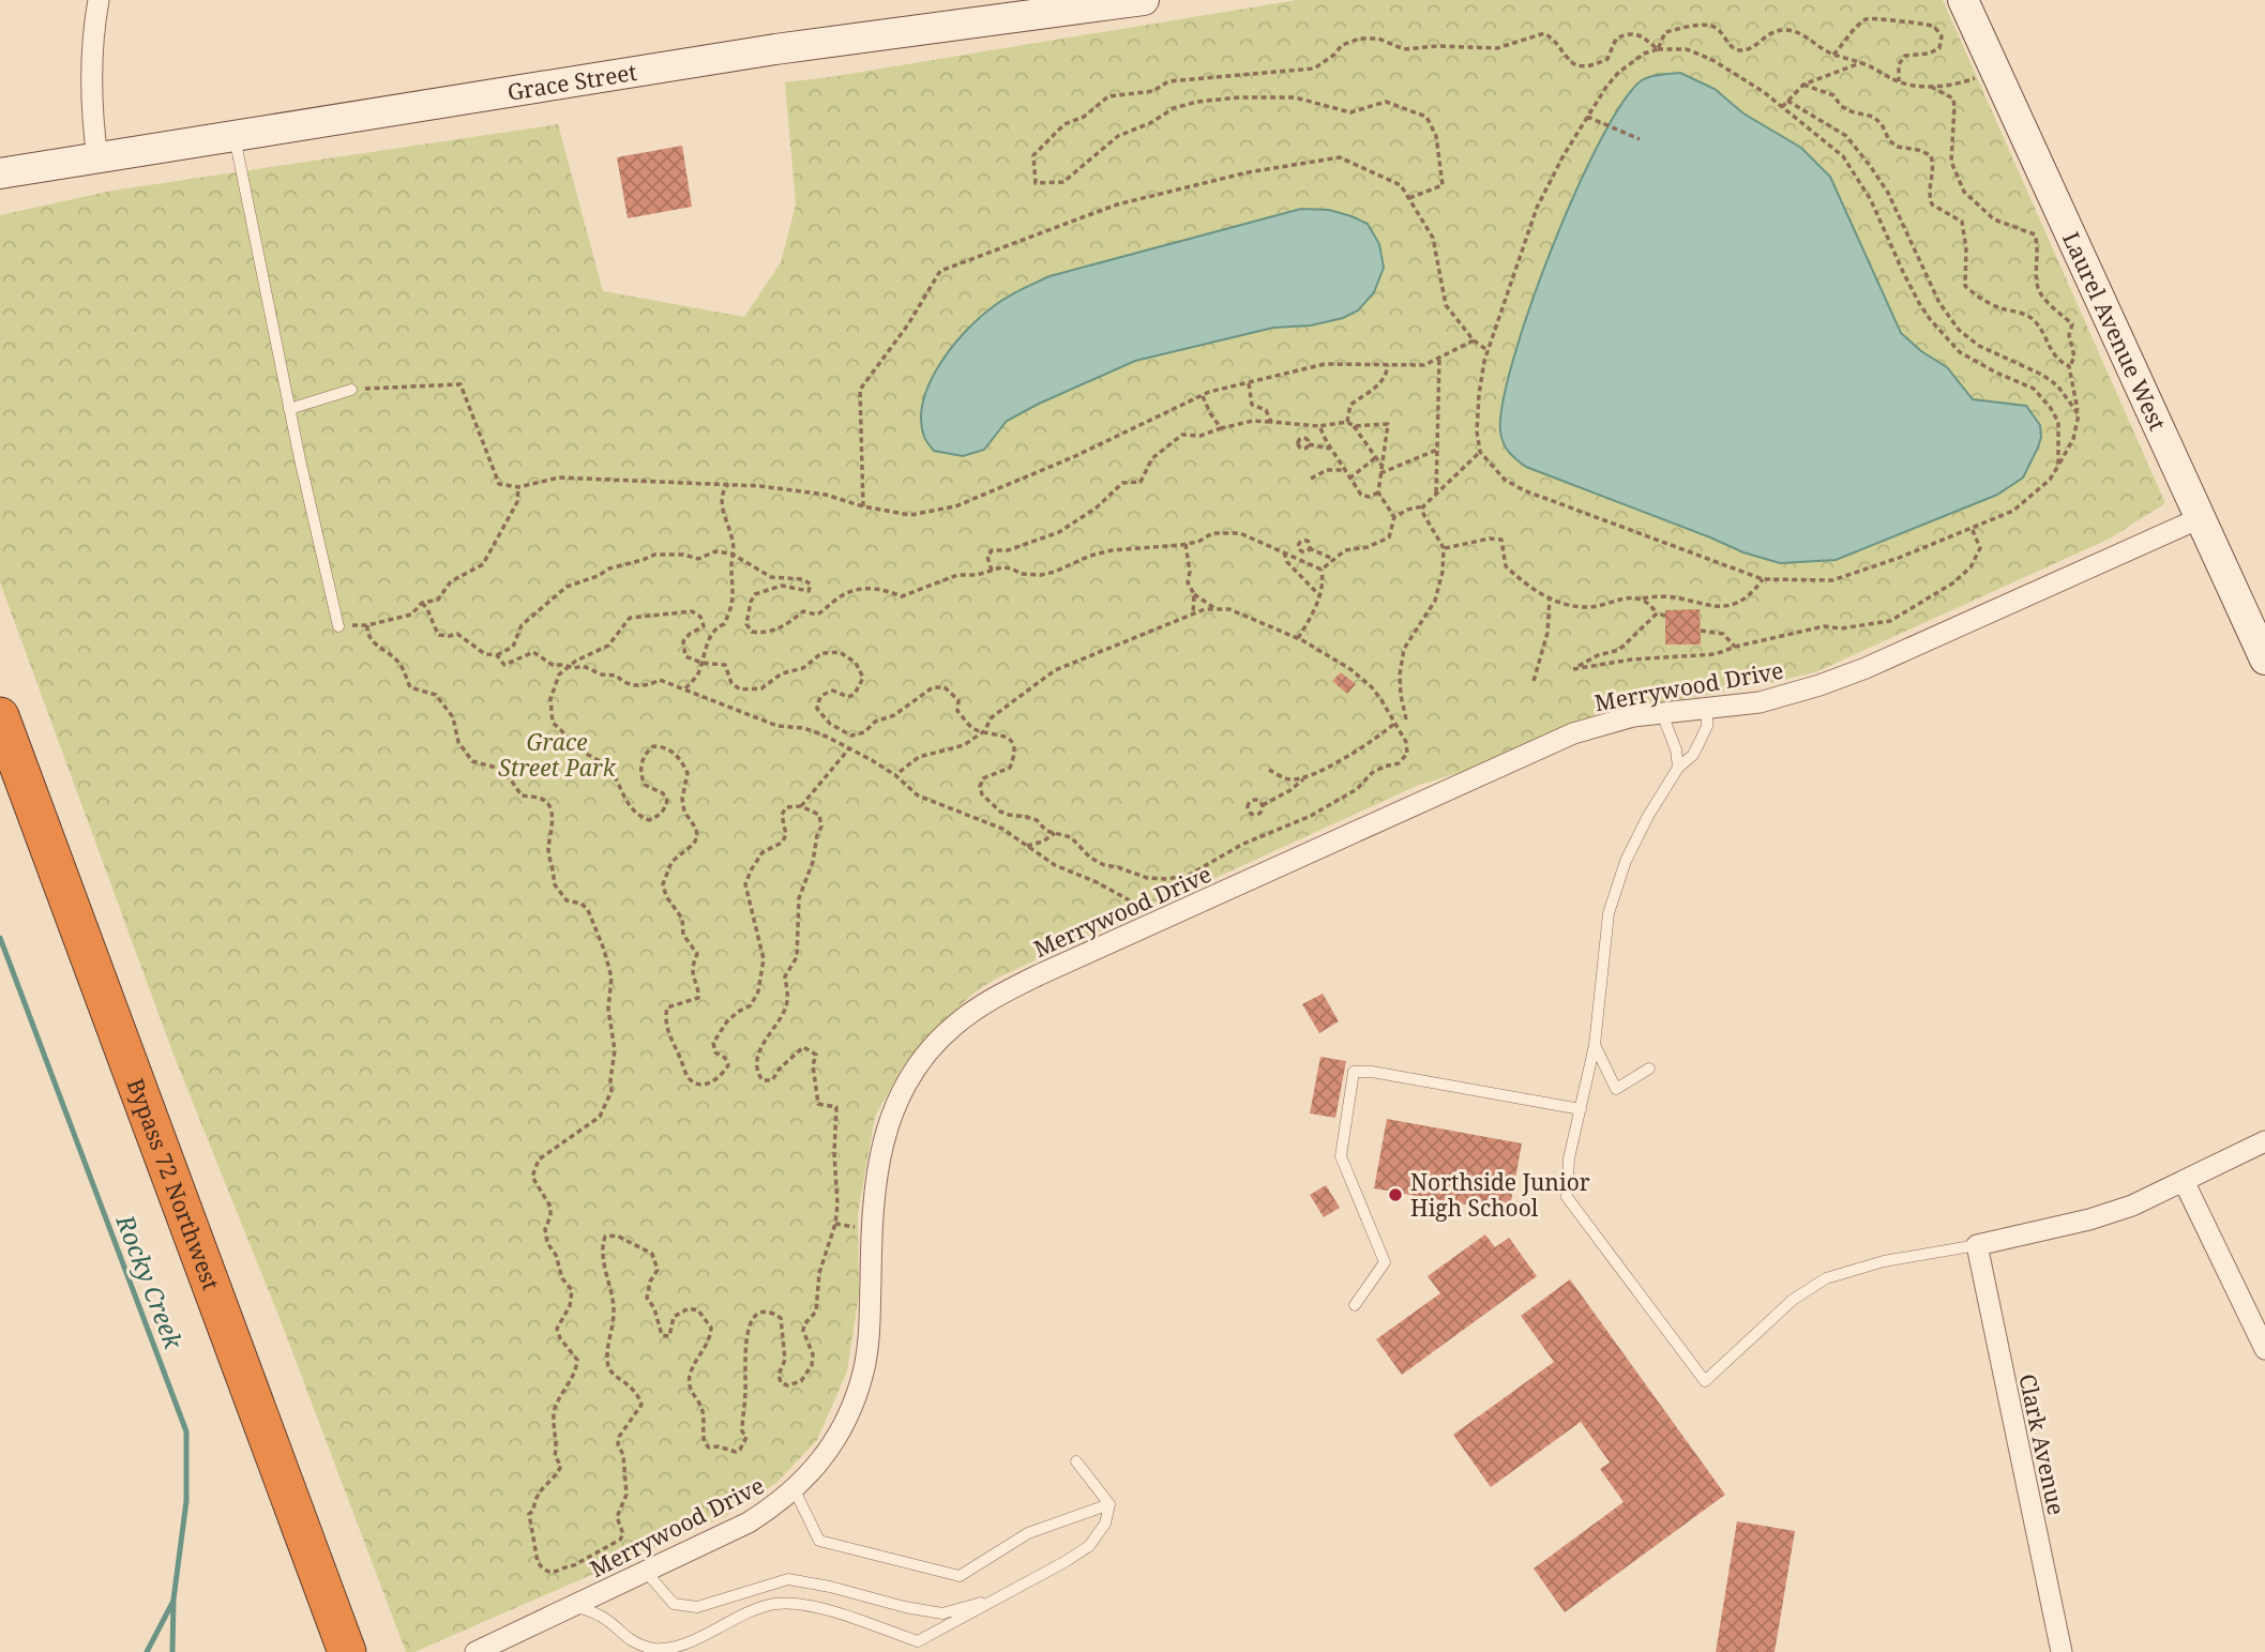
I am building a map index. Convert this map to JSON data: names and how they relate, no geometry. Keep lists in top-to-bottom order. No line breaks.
{"streets":{"highway":["Bypass 72 Northwest"],"main road":["Grace Street","Laurel Avenue West"],"street":["Merrywood Drive","Clark Avenue"]},"crossings":[["Laurel Avenue West","Merrywood Drive"]],"water":["Rocky Creek"],"parks":["Grace Street Park"],"places":["Northside Junior High School"]}
